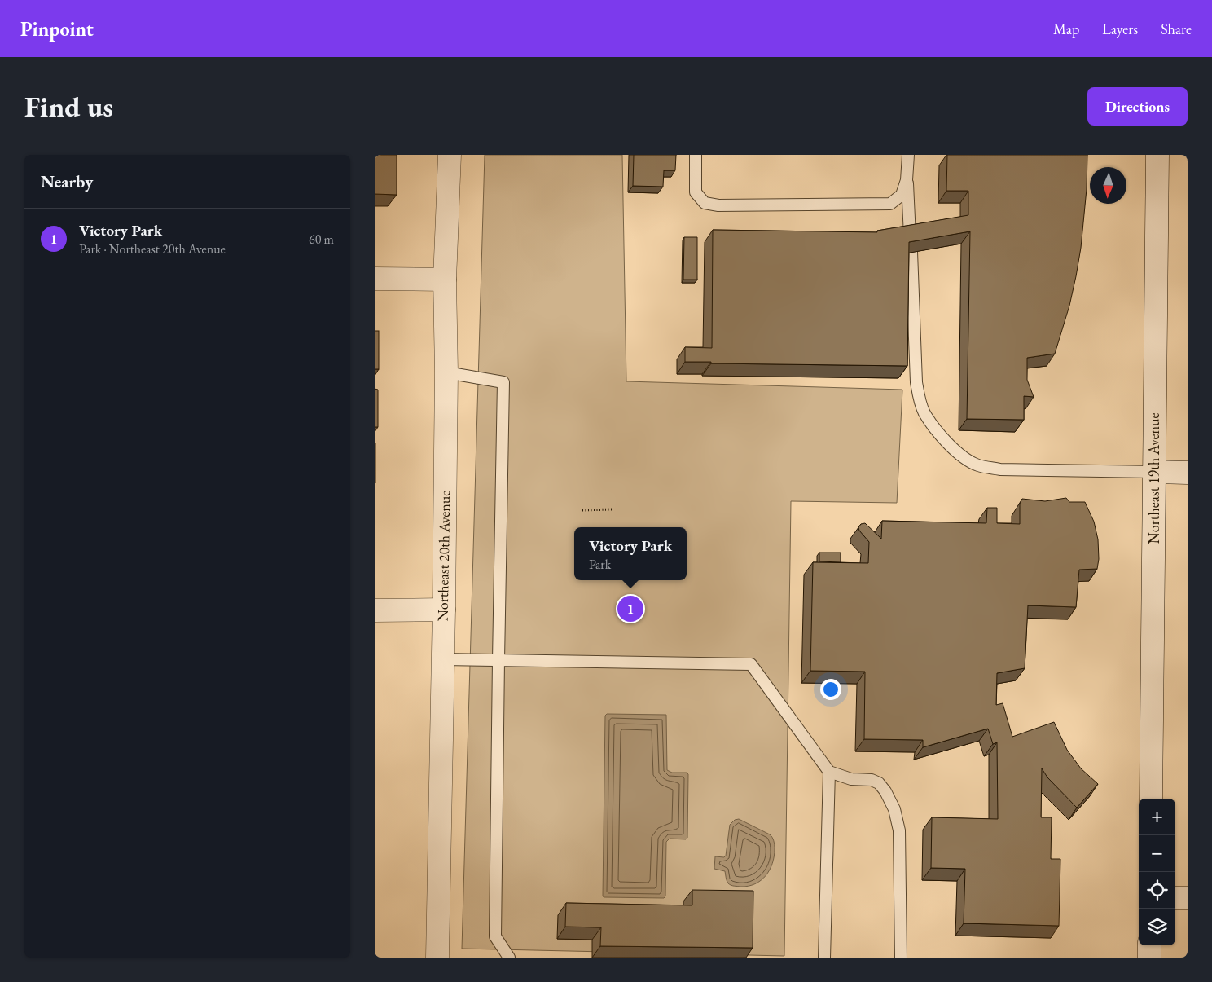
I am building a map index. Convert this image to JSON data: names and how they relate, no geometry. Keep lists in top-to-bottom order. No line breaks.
{"streets":{"street":["Northeast 19th Avenue","Northeast 20th Avenue"]},"north":"bottom","page":{"header":"Pinpoint","nav":["Map","Layers","Share"],"buttons":"Directions","title":"Find us","heading":"Nearby","list":[{"mark":"1","name":"Victory Park","note":"Park · Northeast 20th Avenue","value":"60 m"}],"popup":["Victory Park","Park"],"pins":"1","map_buttons":["+","−"]}}
